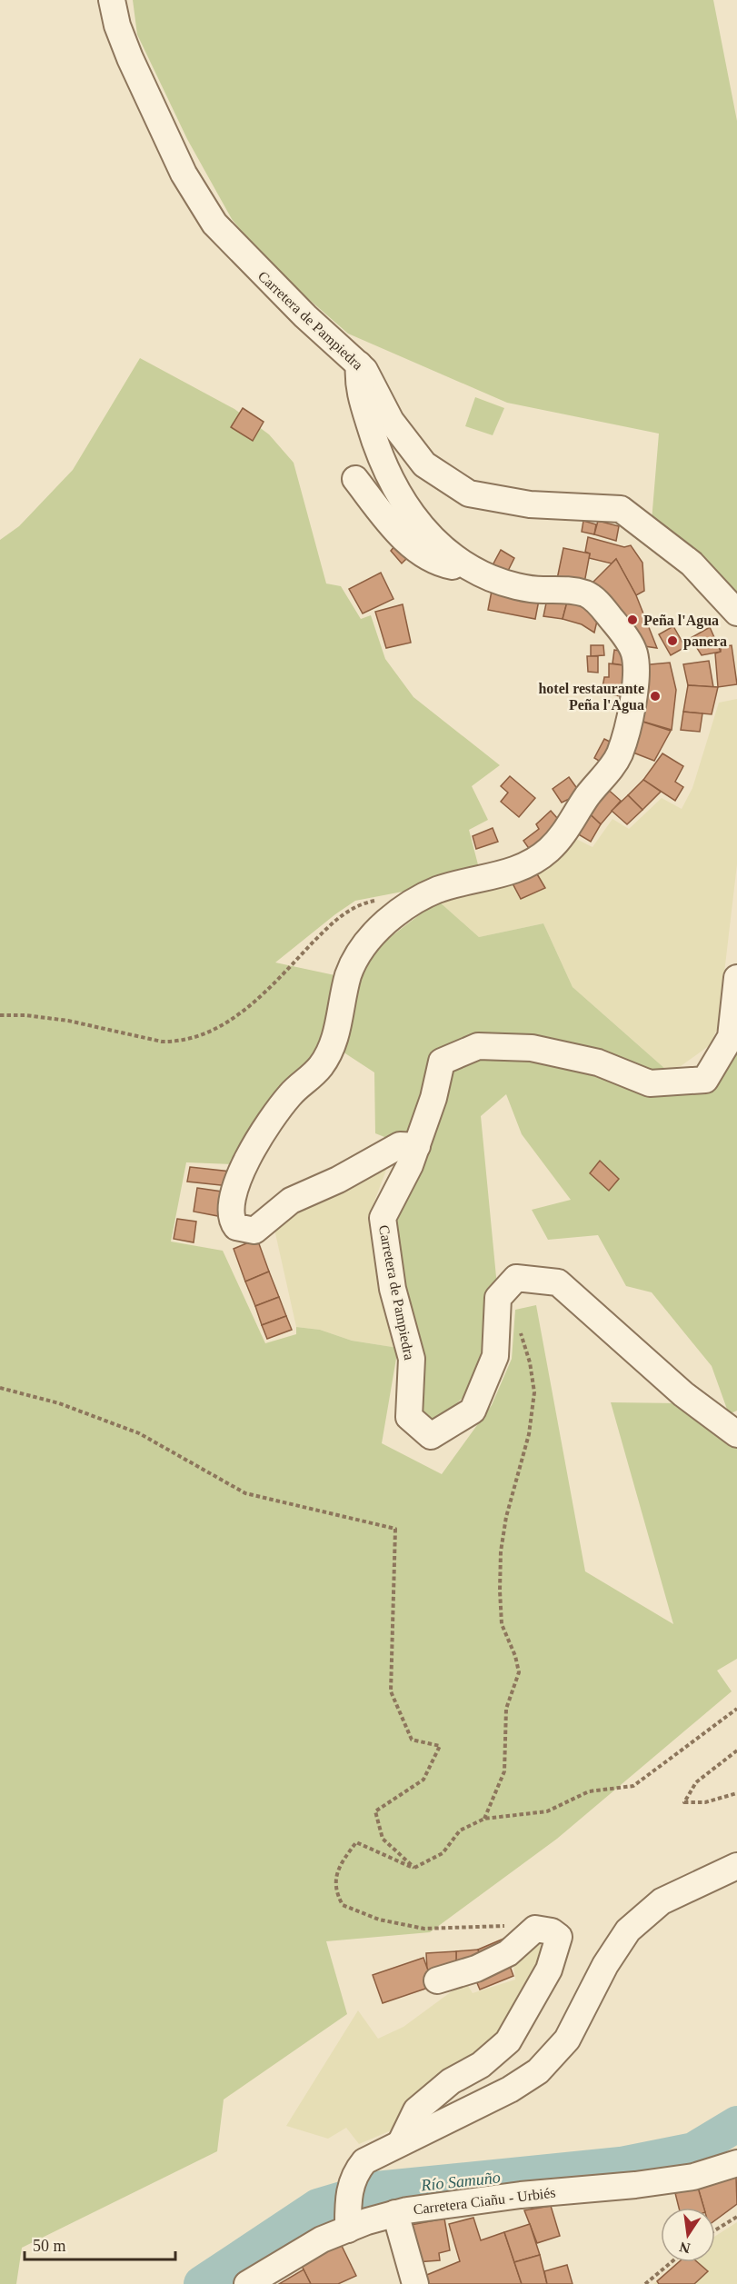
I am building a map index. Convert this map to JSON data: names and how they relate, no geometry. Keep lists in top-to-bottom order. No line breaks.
{"streets":{"street":["Carretera de Pampiedra","Carretera Ciañu - Urbiés"]},"water":["Río Samuño"],"places":["Peña l'Agua","panera","hotel restaurante Peña l'Agua"],"scale_bar":"50 m","north":"bottom"}
